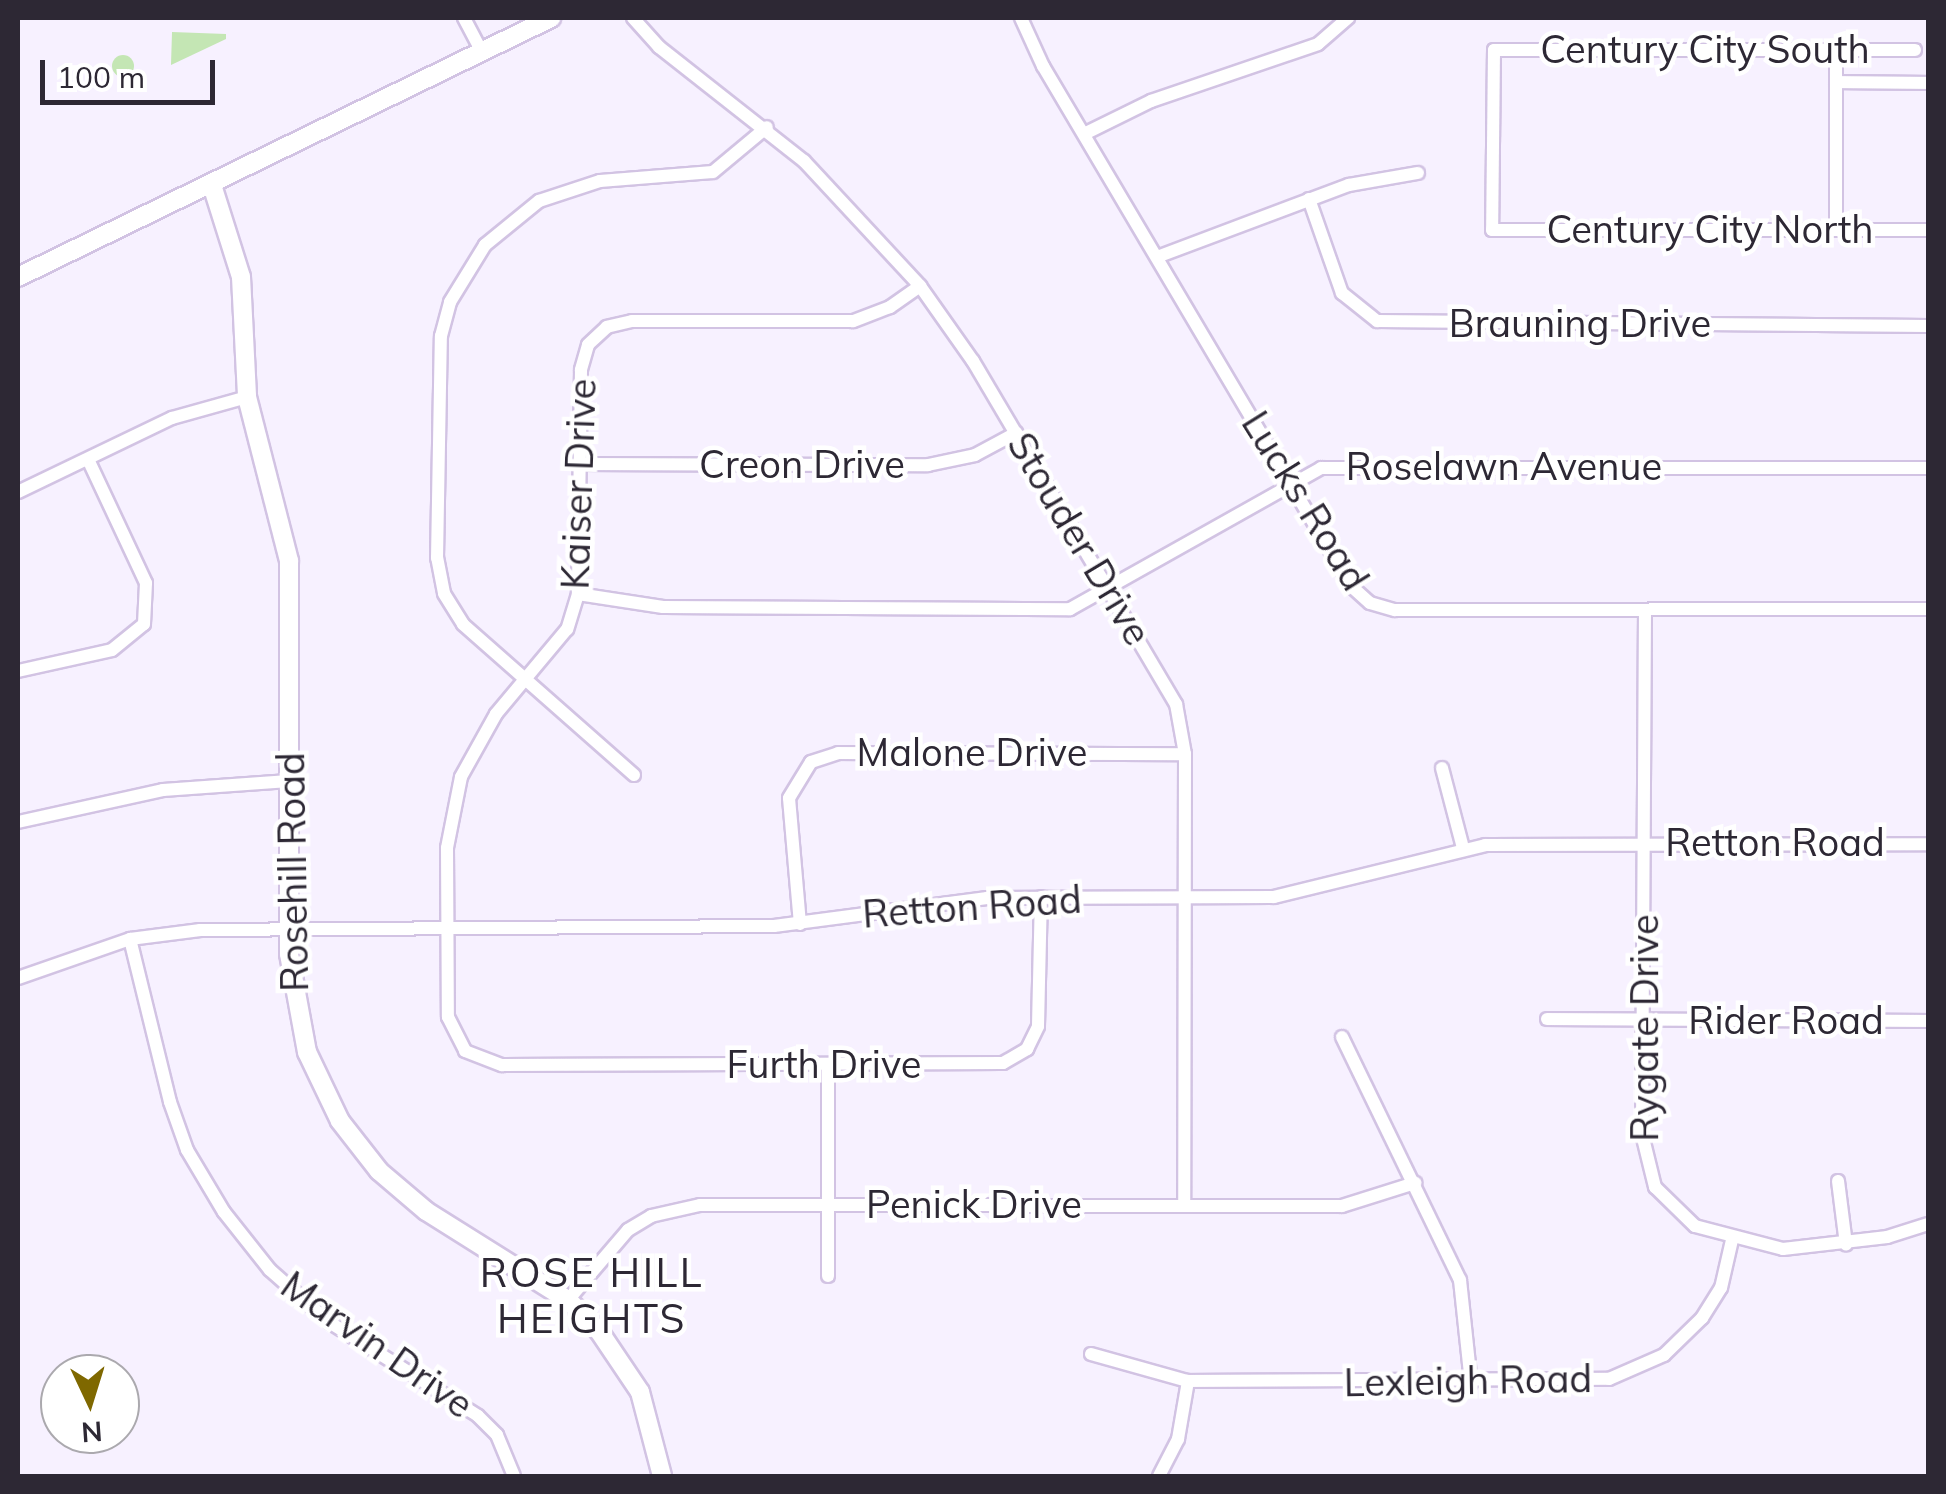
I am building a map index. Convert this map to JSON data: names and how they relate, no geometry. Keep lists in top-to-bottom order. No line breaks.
{"streets":{"street":["Century City South","Century City North","Brauning Drive","Creon Drive","Roselawn Avenue","Kaiser Drive","Lucks Road","Stouder Drive","Malone Drive","Retton Road","Rosehill Road","Rider Road","Rygate Drive","Furth Drive","Penick Drive","Marvin Drive","Lexleigh Road"]},"crossings":[["Century City South","Century City North"],["Creon Drive","Kaiser Drive"],["Creon Drive","Stouder Drive"],["Roselawn Avenue","Kaiser Drive"],["Roselawn Avenue","Lucks Road"],["Roselawn Avenue","Stouder Drive"],["Kaiser Drive","Stouder Drive"],["Kaiser Drive","Retton Road"],["Kaiser Drive","Furth Drive"],["Lucks Road","Rygate Drive"],["Stouder Drive","Malone Drive"],["Stouder Drive","Retton Road"],["Stouder Drive","Penick Drive"],["Malone Drive","Retton Road"],["Retton Road","Rosehill Road"],["Retton Road","Rygate Drive"],["Retton Road","Furth Drive"],["Retton Road","Marvin Drive"],["Rosehill Road","Penick Drive"],["Rider Road","Rygate Drive"],["Rygate Drive","Lexleigh Road"]],"districts":["ROSE HILL HEIGHTS"],"scale_bar":"100 m","north":"bottom"}
